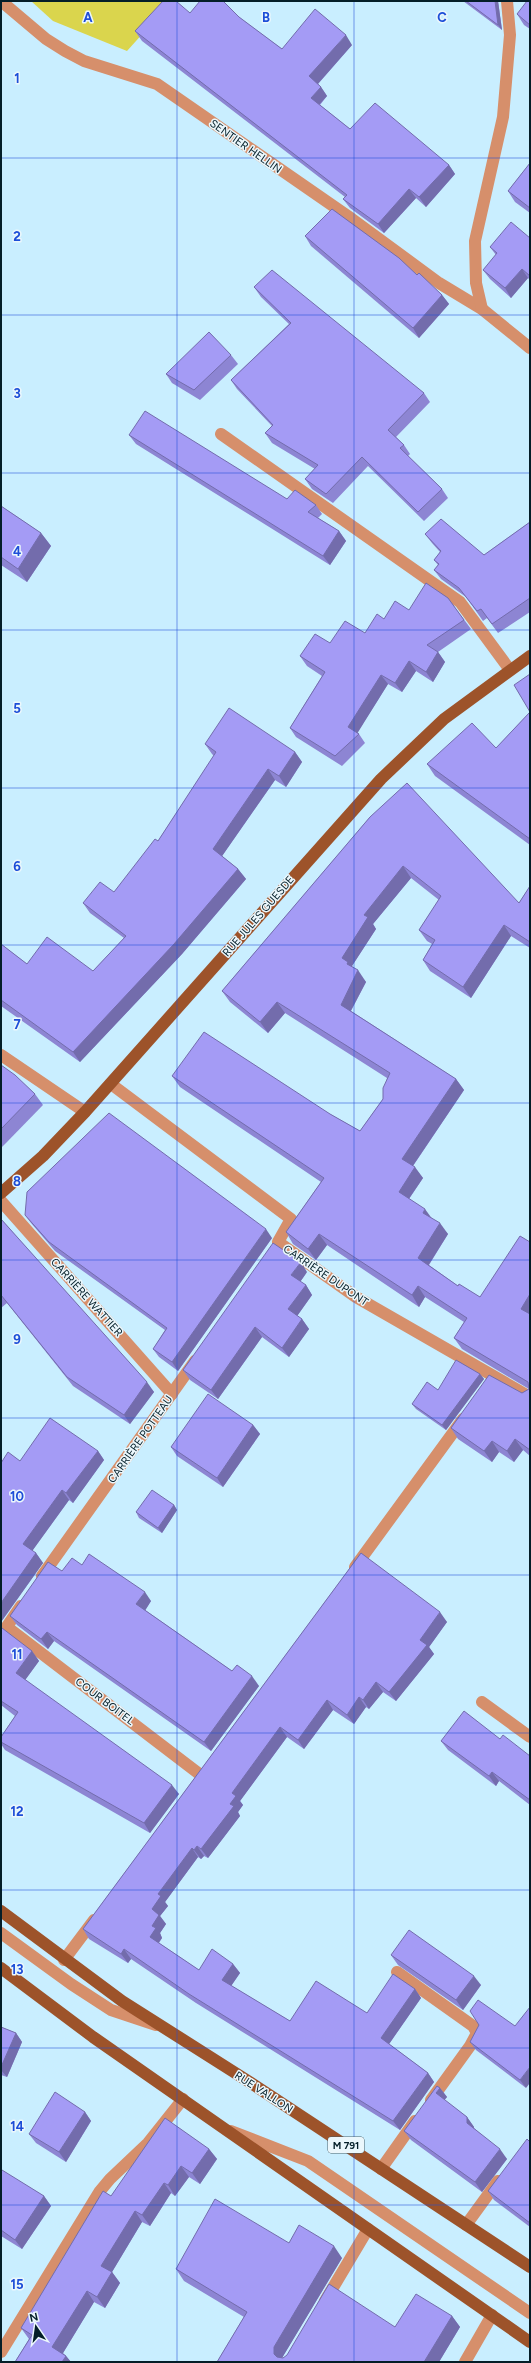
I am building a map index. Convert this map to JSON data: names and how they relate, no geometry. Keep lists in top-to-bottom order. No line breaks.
{"streets":{"main road":["RUE JULES GUESDE","RUE VALLON","M 791"],"street":["SENTIER HELLIN","CARRIÈRE DUPONT","CARRIÈRE WATTIER","CARRIÈRE POTTEAU","COUR BOITEL"]},"crossings":[["RUE JULES GUESDE","CARRIÈRE DUPONT"],["CARRIÈRE WATTIER","CARRIÈRE POTTEAU"],["CARRIÈRE POTTEAU","COUR BOITEL"]],"north":"top","grid":{"columns":["A","B","C"],"rows":["1","2","3","4","5","6","7","8","9","10","11","12","13","14","15"]}}
